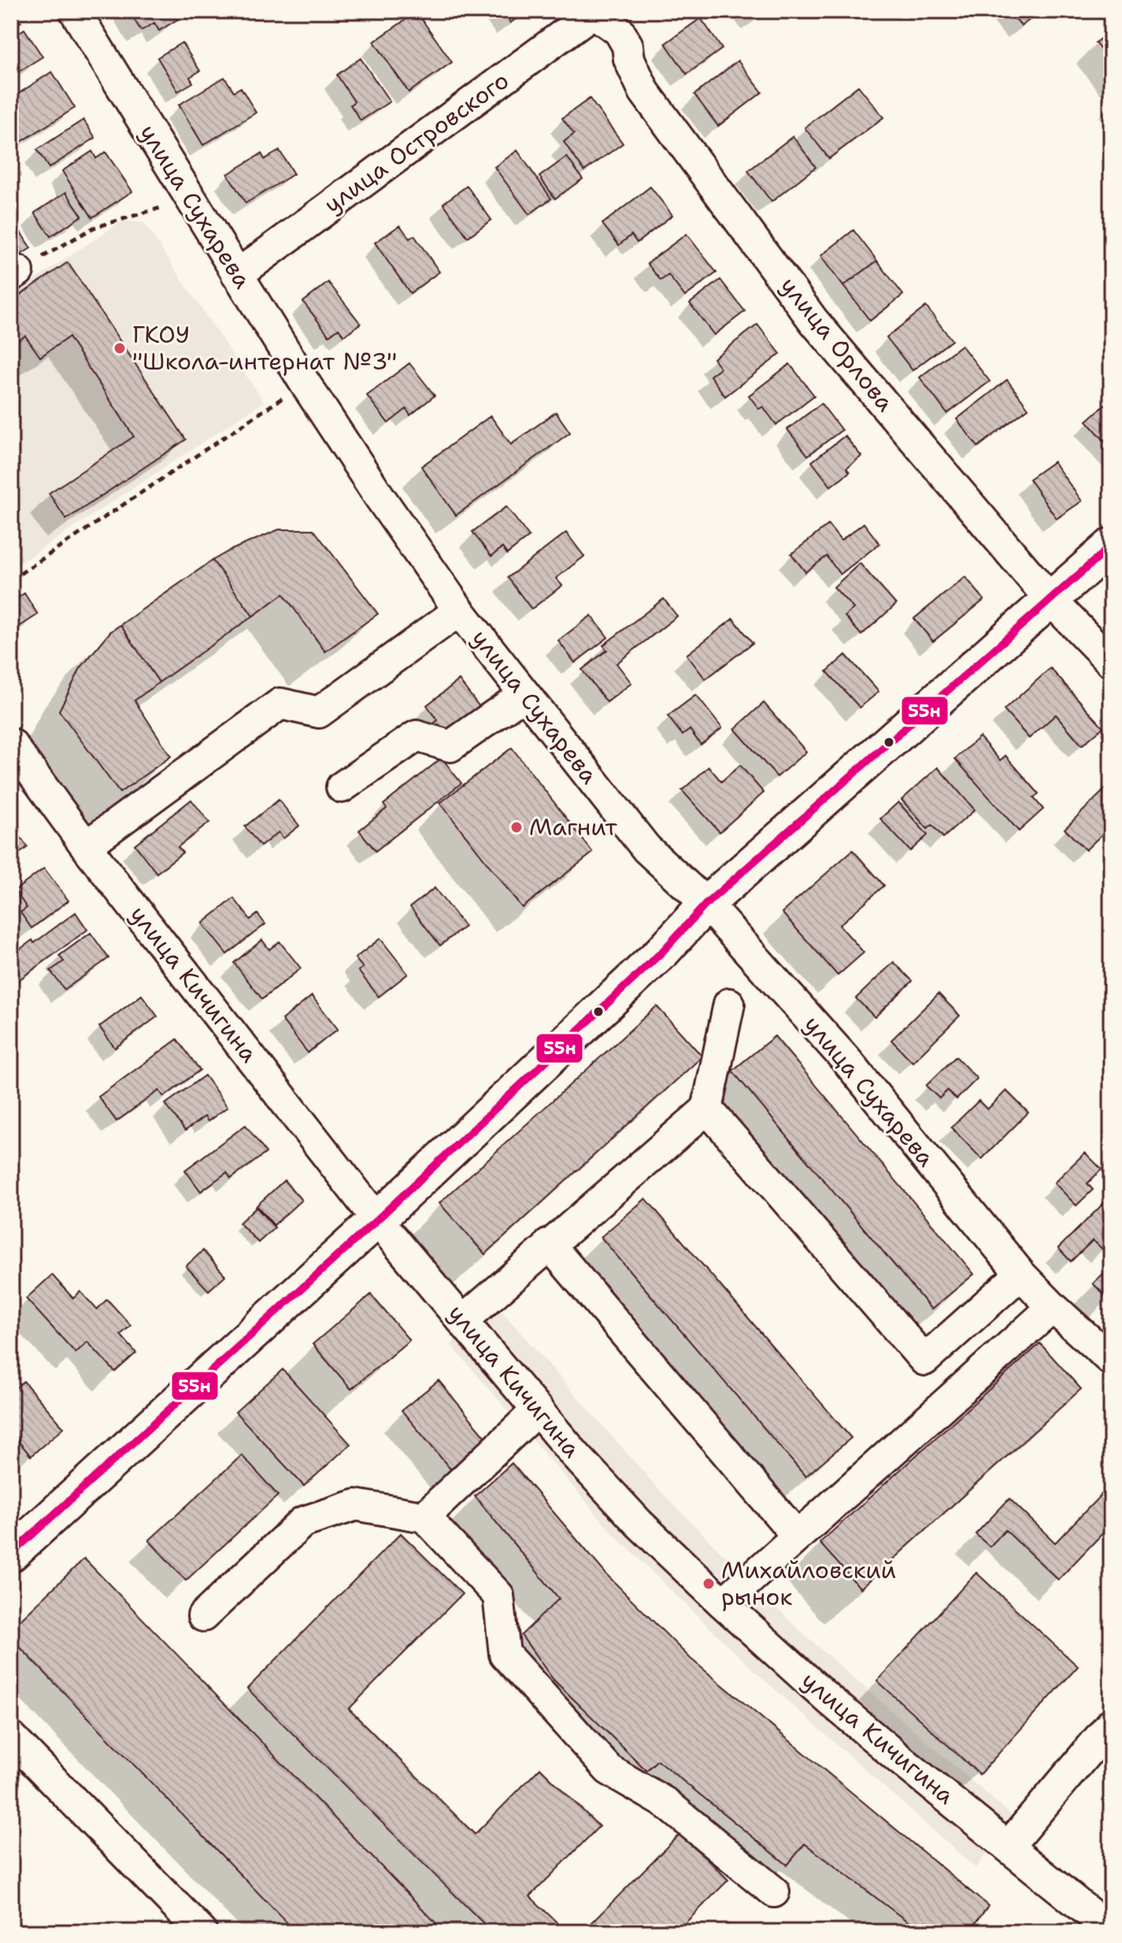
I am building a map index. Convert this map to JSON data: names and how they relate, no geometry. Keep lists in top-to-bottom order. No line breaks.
{"streets":{"street":["улица Островского","улица Сухарева","улица Орлова","улица Кичигина"]},"crossings":[["улица Островского","улица Сухарева"],["улица Островского","улица Орлова"]],"places":["ГКОУ \"Школа-интернат №3\"","Магнит","Михайловский рынок"],"lines":["transit line 55н"]}
